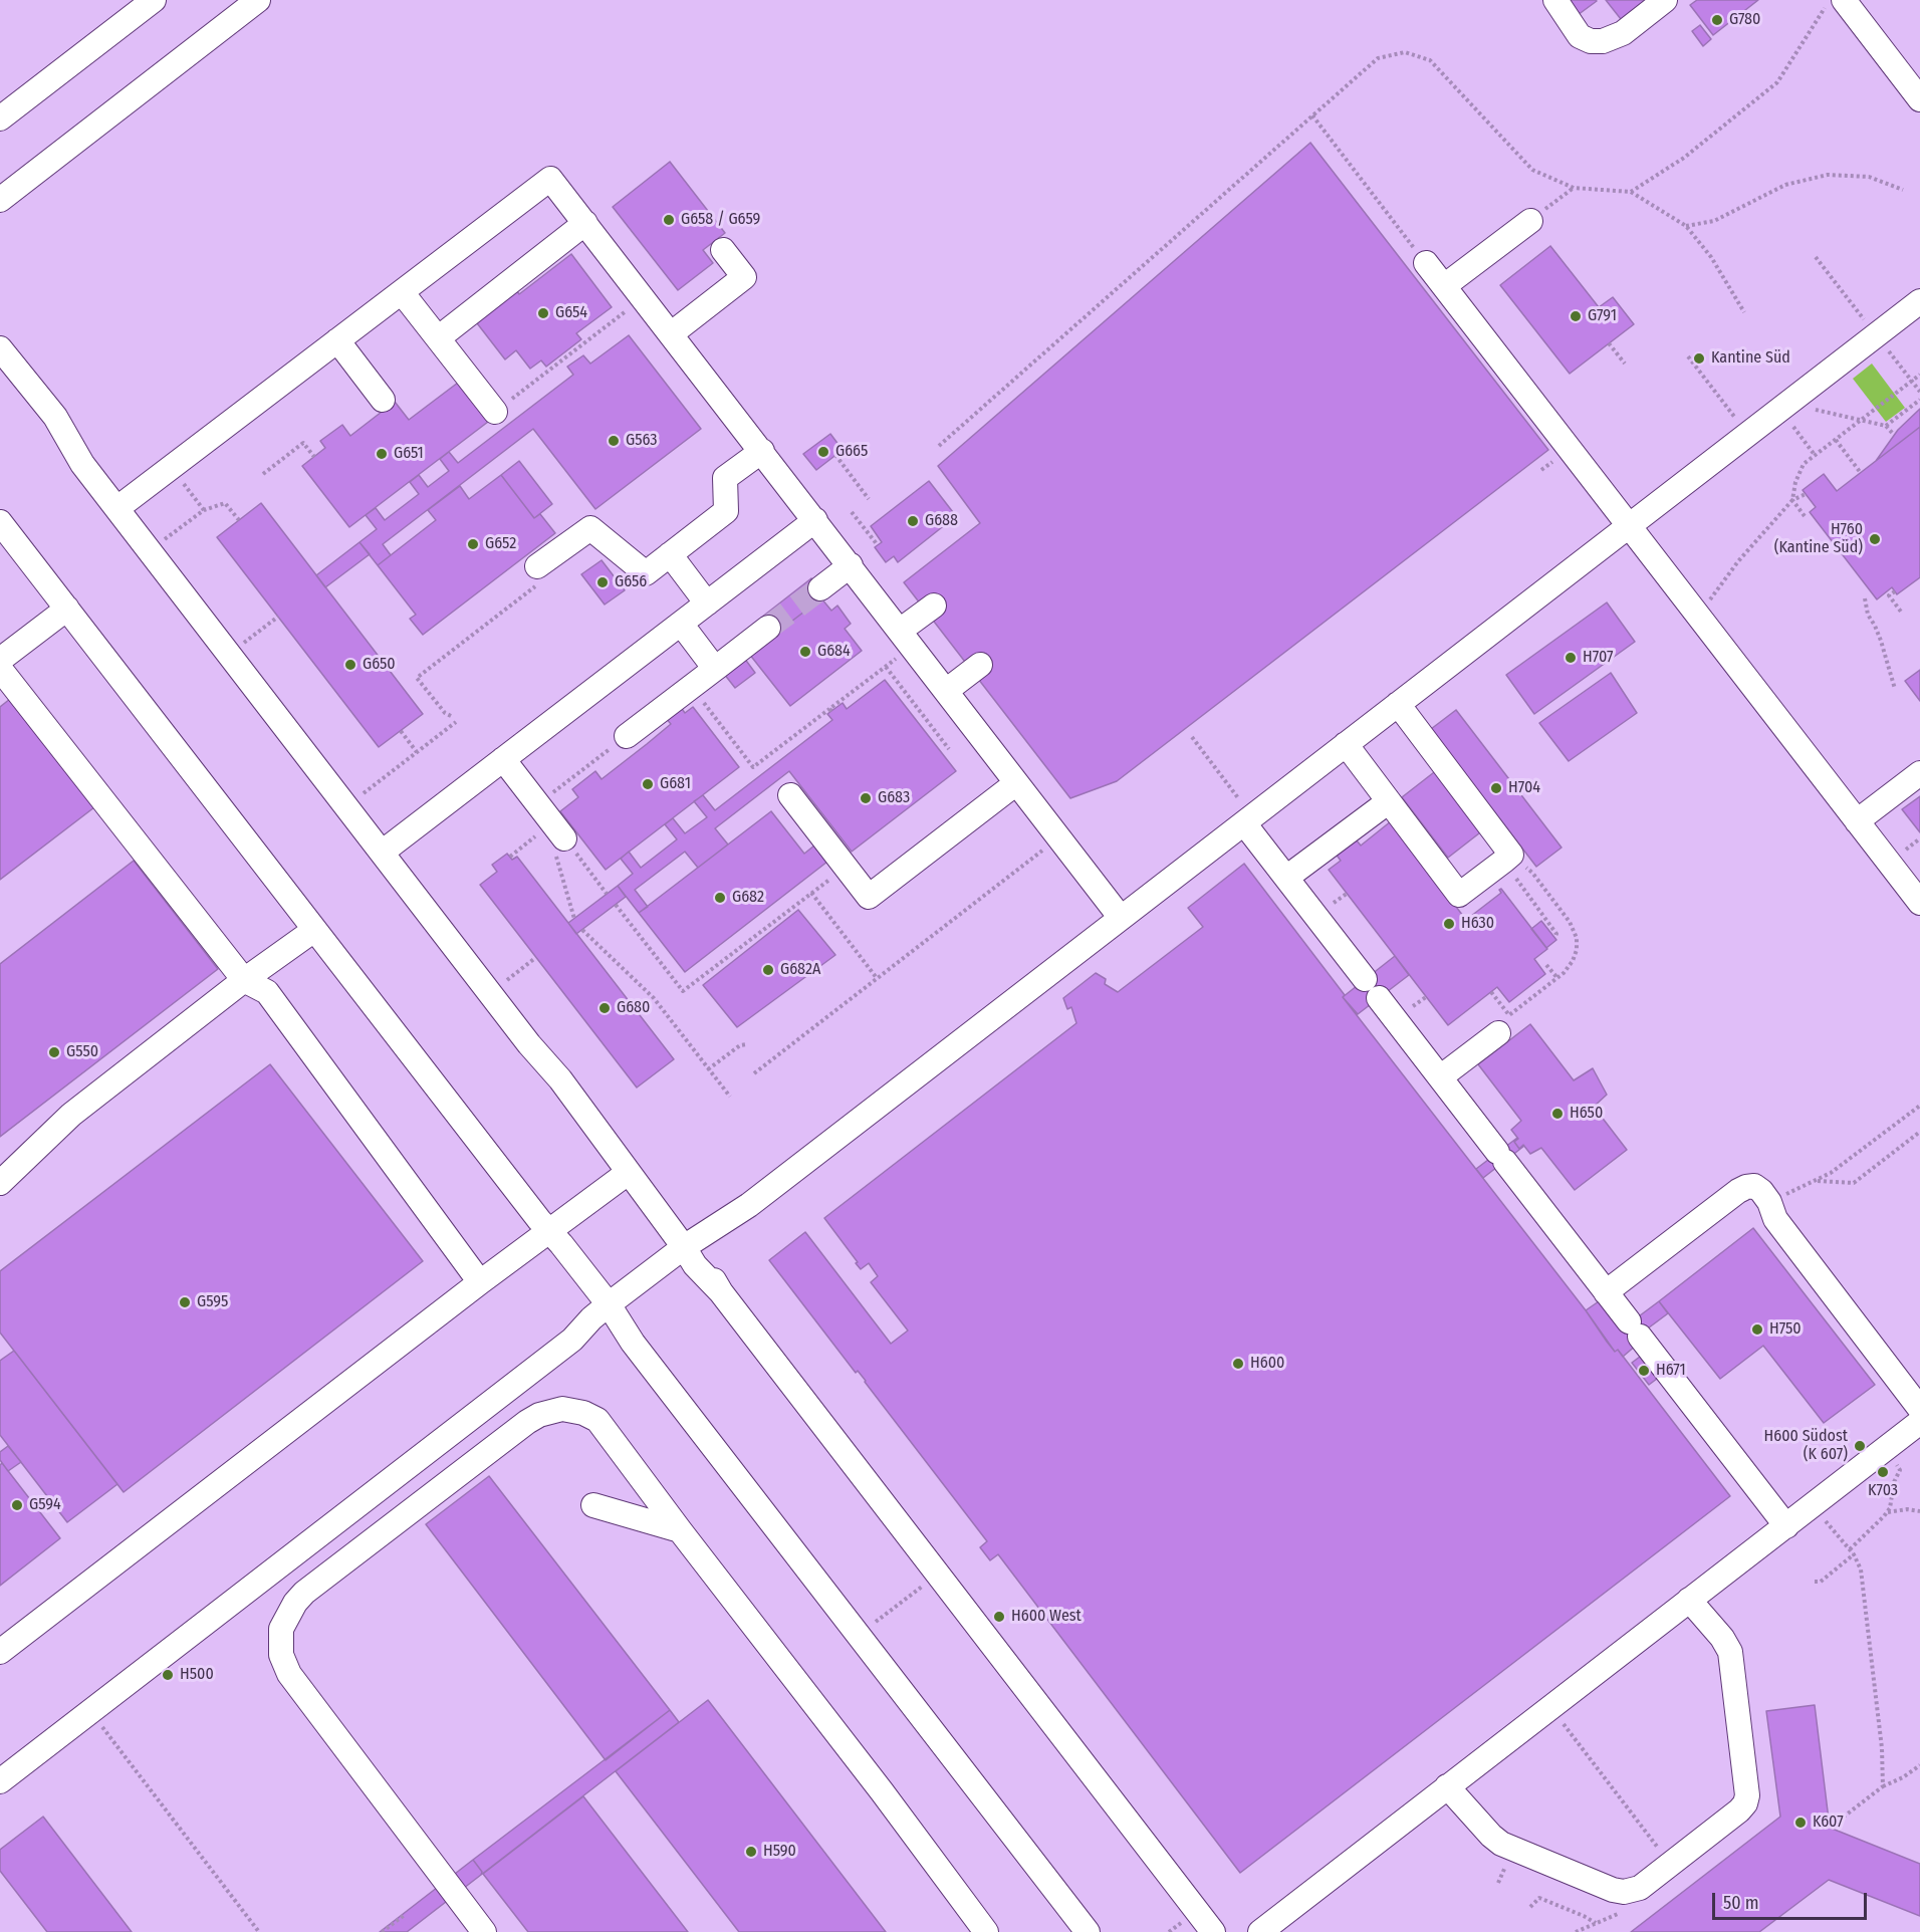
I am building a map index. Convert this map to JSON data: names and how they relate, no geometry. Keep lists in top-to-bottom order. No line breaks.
{"places":["G780","G658 / G659","G654","G791","Kantine Süd","G563","G665","G651","G688","H760 (Kantine Süd)","G652","G656","G684","H707","G650","G681","H704","G683","G682","H630","G682A","G680","G550","H650","G595","H750","H600","H671","H600 Südost (K 607)","K703","G594","H600 West","H500","K607","H590"],"scale_bar":"50 m"}
